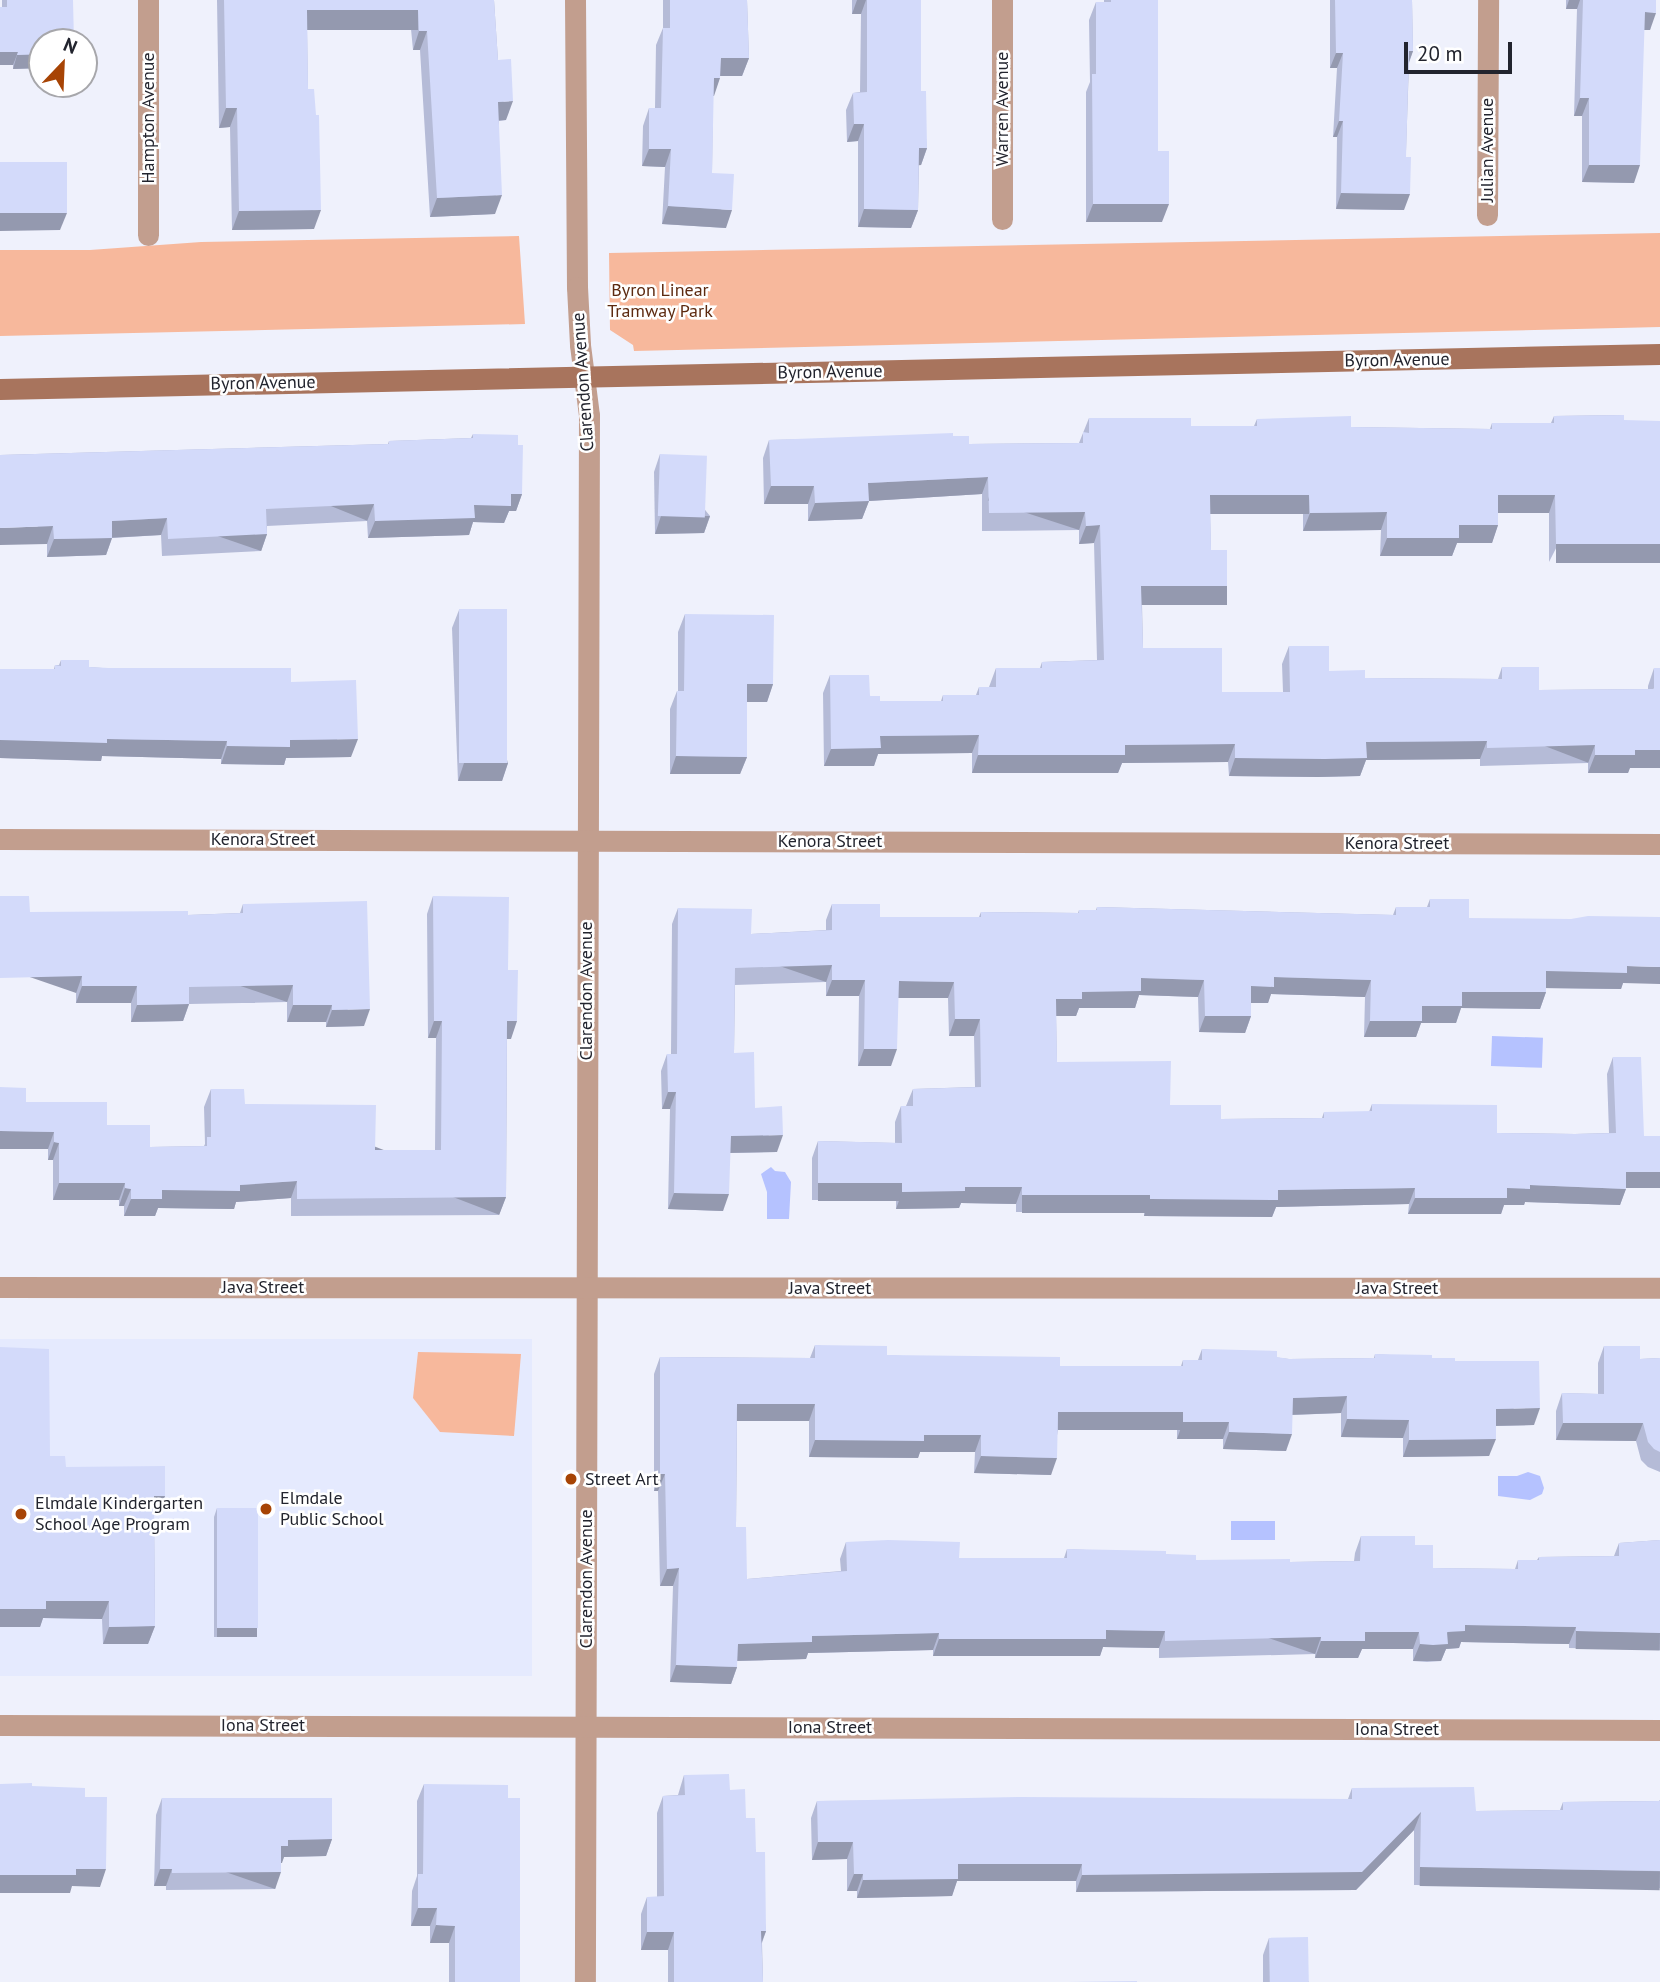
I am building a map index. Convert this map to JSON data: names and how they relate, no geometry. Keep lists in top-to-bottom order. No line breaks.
{"streets":{"street":["Warren Avenue","Hampton Avenue","Julian Avenue","Byron Avenue","Clarendon Avenue","Kenora Street","Java Street","Iona Street"]},"crossings":[["Byron Avenue","Clarendon Avenue"],["Clarendon Avenue","Kenora Street"],["Clarendon Avenue","Java Street"],["Clarendon Avenue","Iona Street"]],"parks":["Byron Linear Tramway Park"],"places":["Street Art","Elmdale Public School","Elmdale Kindergarten School Age Program"],"scale_bar":"20 m","north":"top right"}
